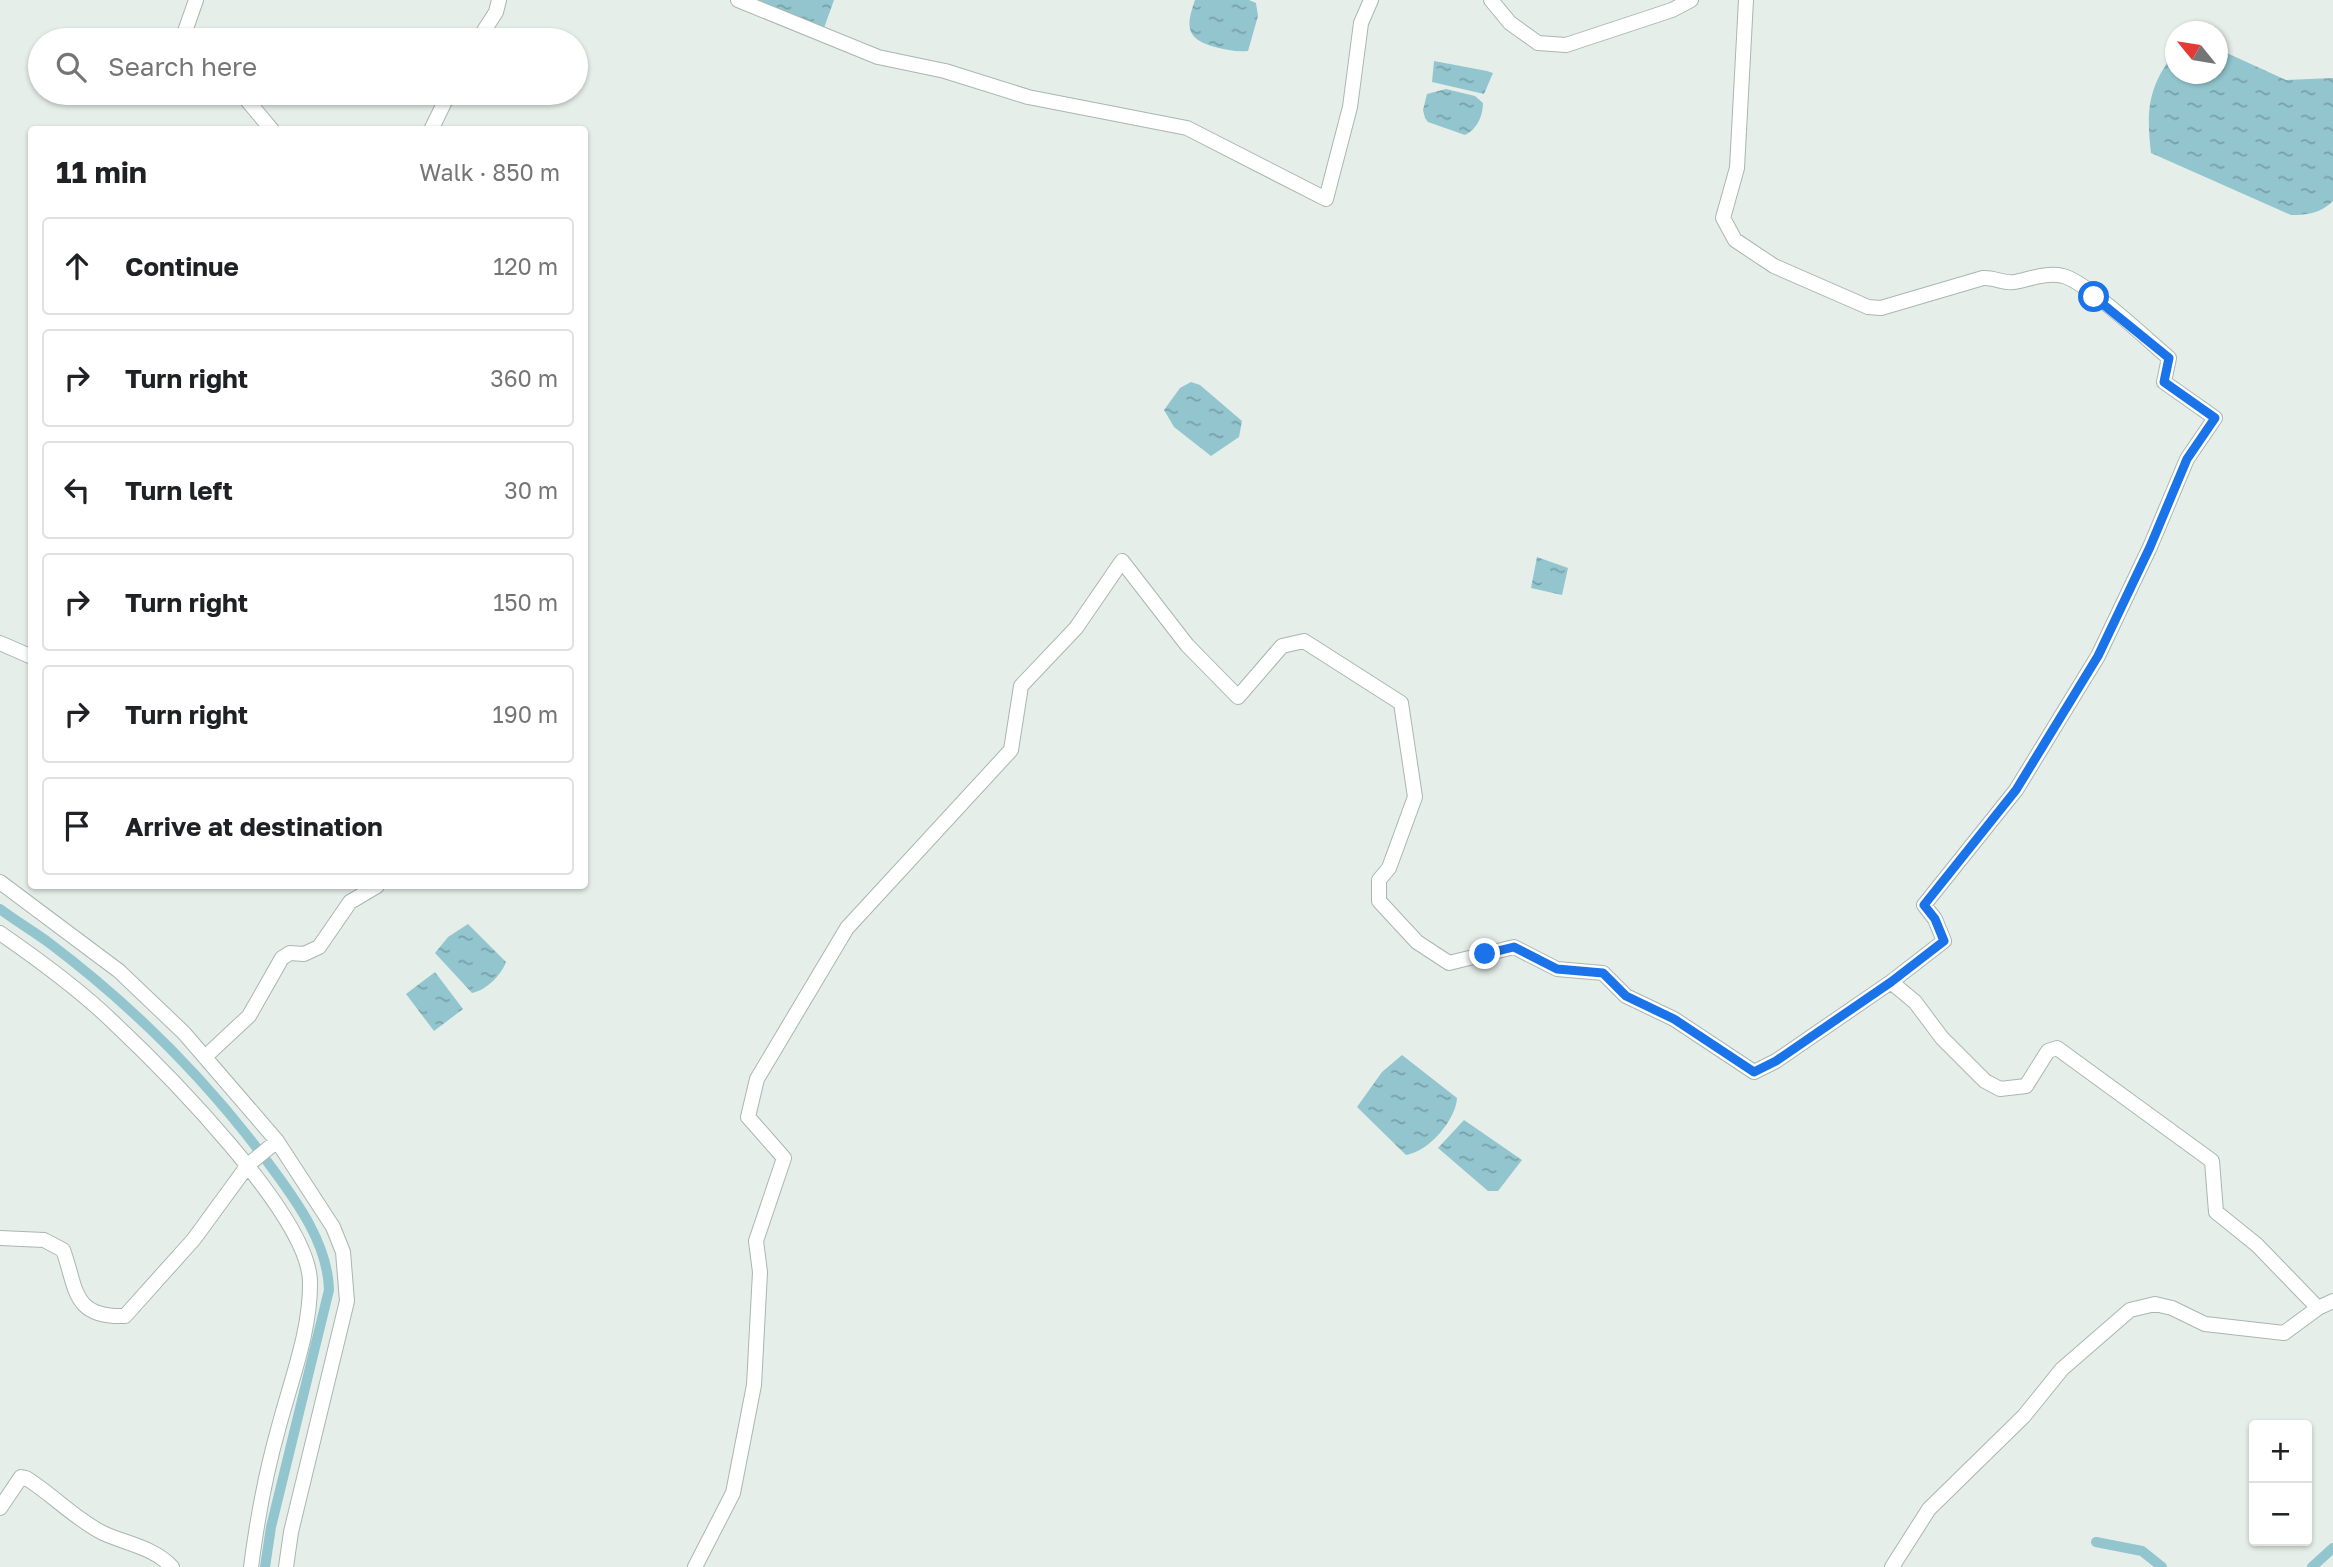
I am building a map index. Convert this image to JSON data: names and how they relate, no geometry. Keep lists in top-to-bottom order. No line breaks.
{"north":"top left","page":{"search":"Search here","heading":["11 min","Walk · 850 m"],"list":[["Continue","120 m"],["Turn right","360 m"],["Turn left","30 m"],["Turn right","150 m"],["Turn right","190 m"],"Arrive at destination"],"map_buttons":["+","−"]}}
